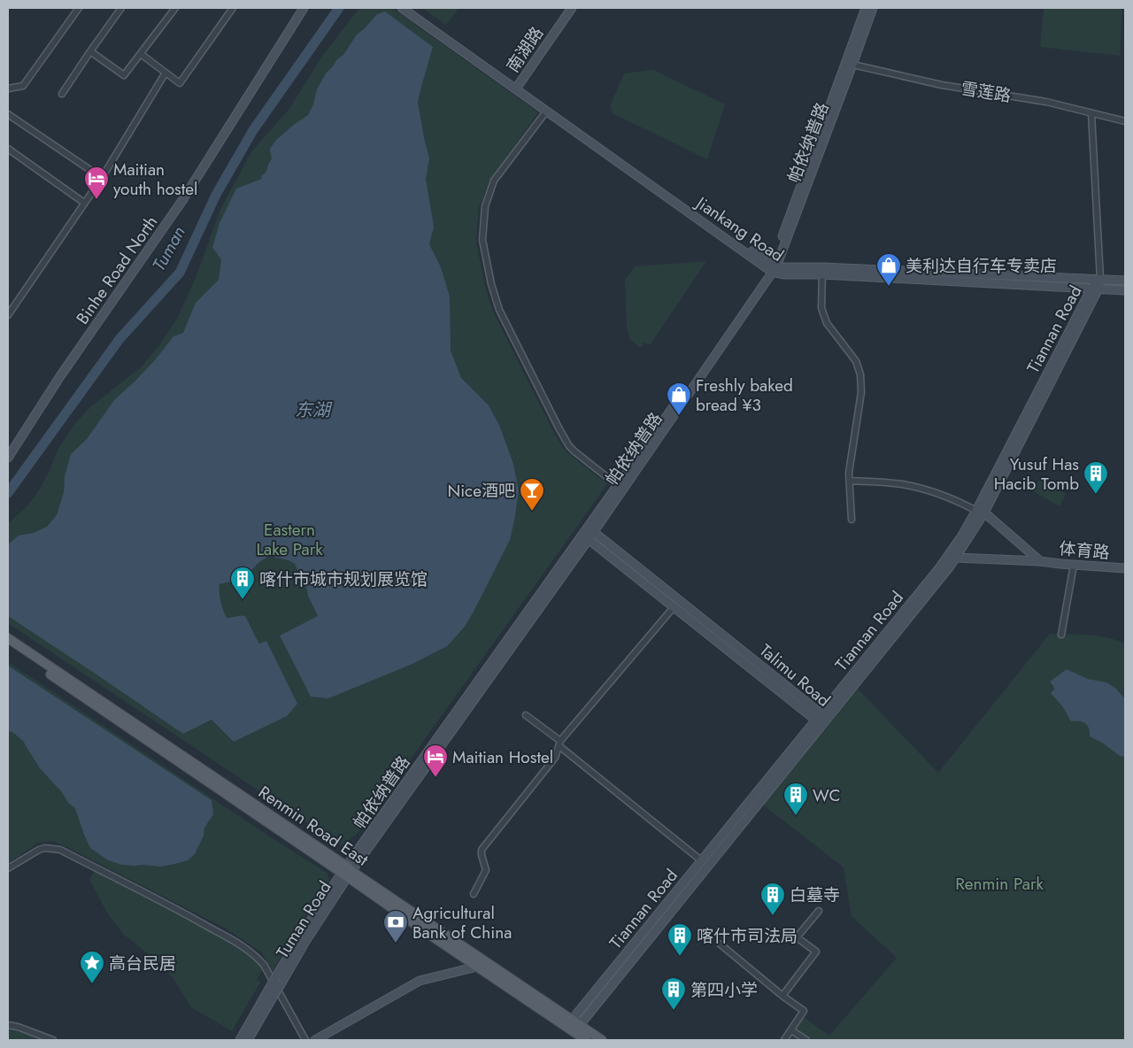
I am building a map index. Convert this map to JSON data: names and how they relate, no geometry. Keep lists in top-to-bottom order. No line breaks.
{"streets":{"main road":["南湖路","帕依纳普路","Jiankang Road","Binhe Road North","Tiannan Road","体育路","Talimu Road","Renmin Road East","Tuman Road"],"street":["雪莲路"]},"crossings":[["南湖路","Jiankang Road"],["雪莲路","帕依纳普路"],["帕依纳普路","Jiankang Road"],["帕依纳普路","Talimu Road"],["帕依纳普路","Renmin Road East"],["帕依纳普路","Tuman Road"],["Jiankang Road","Tiannan Road"],["Tiannan Road","体育路"],["Tiannan Road","Talimu Road"],["Tiannan Road","Renmin Road East"],["Renmin Road East","Tuman Road"]],"water":["Tuman","东湖"],"parks":["Eastern Lake Park","Renmin Park"],"places":{"hotel":["Maitian youth hostel","Maitian Hostel"],"shop":["美利达自行车专卖店","Freshly baked bread ¥3"],"building":["Yusuf Has Hacib Tomb","喀什市城市规划展览馆","WC","白墓寺","喀什市司法局","第四小学"],"bar":["Nice酒吧"],"bank":["Agricultural Bank of China"],"place":["高台民居"]}}
